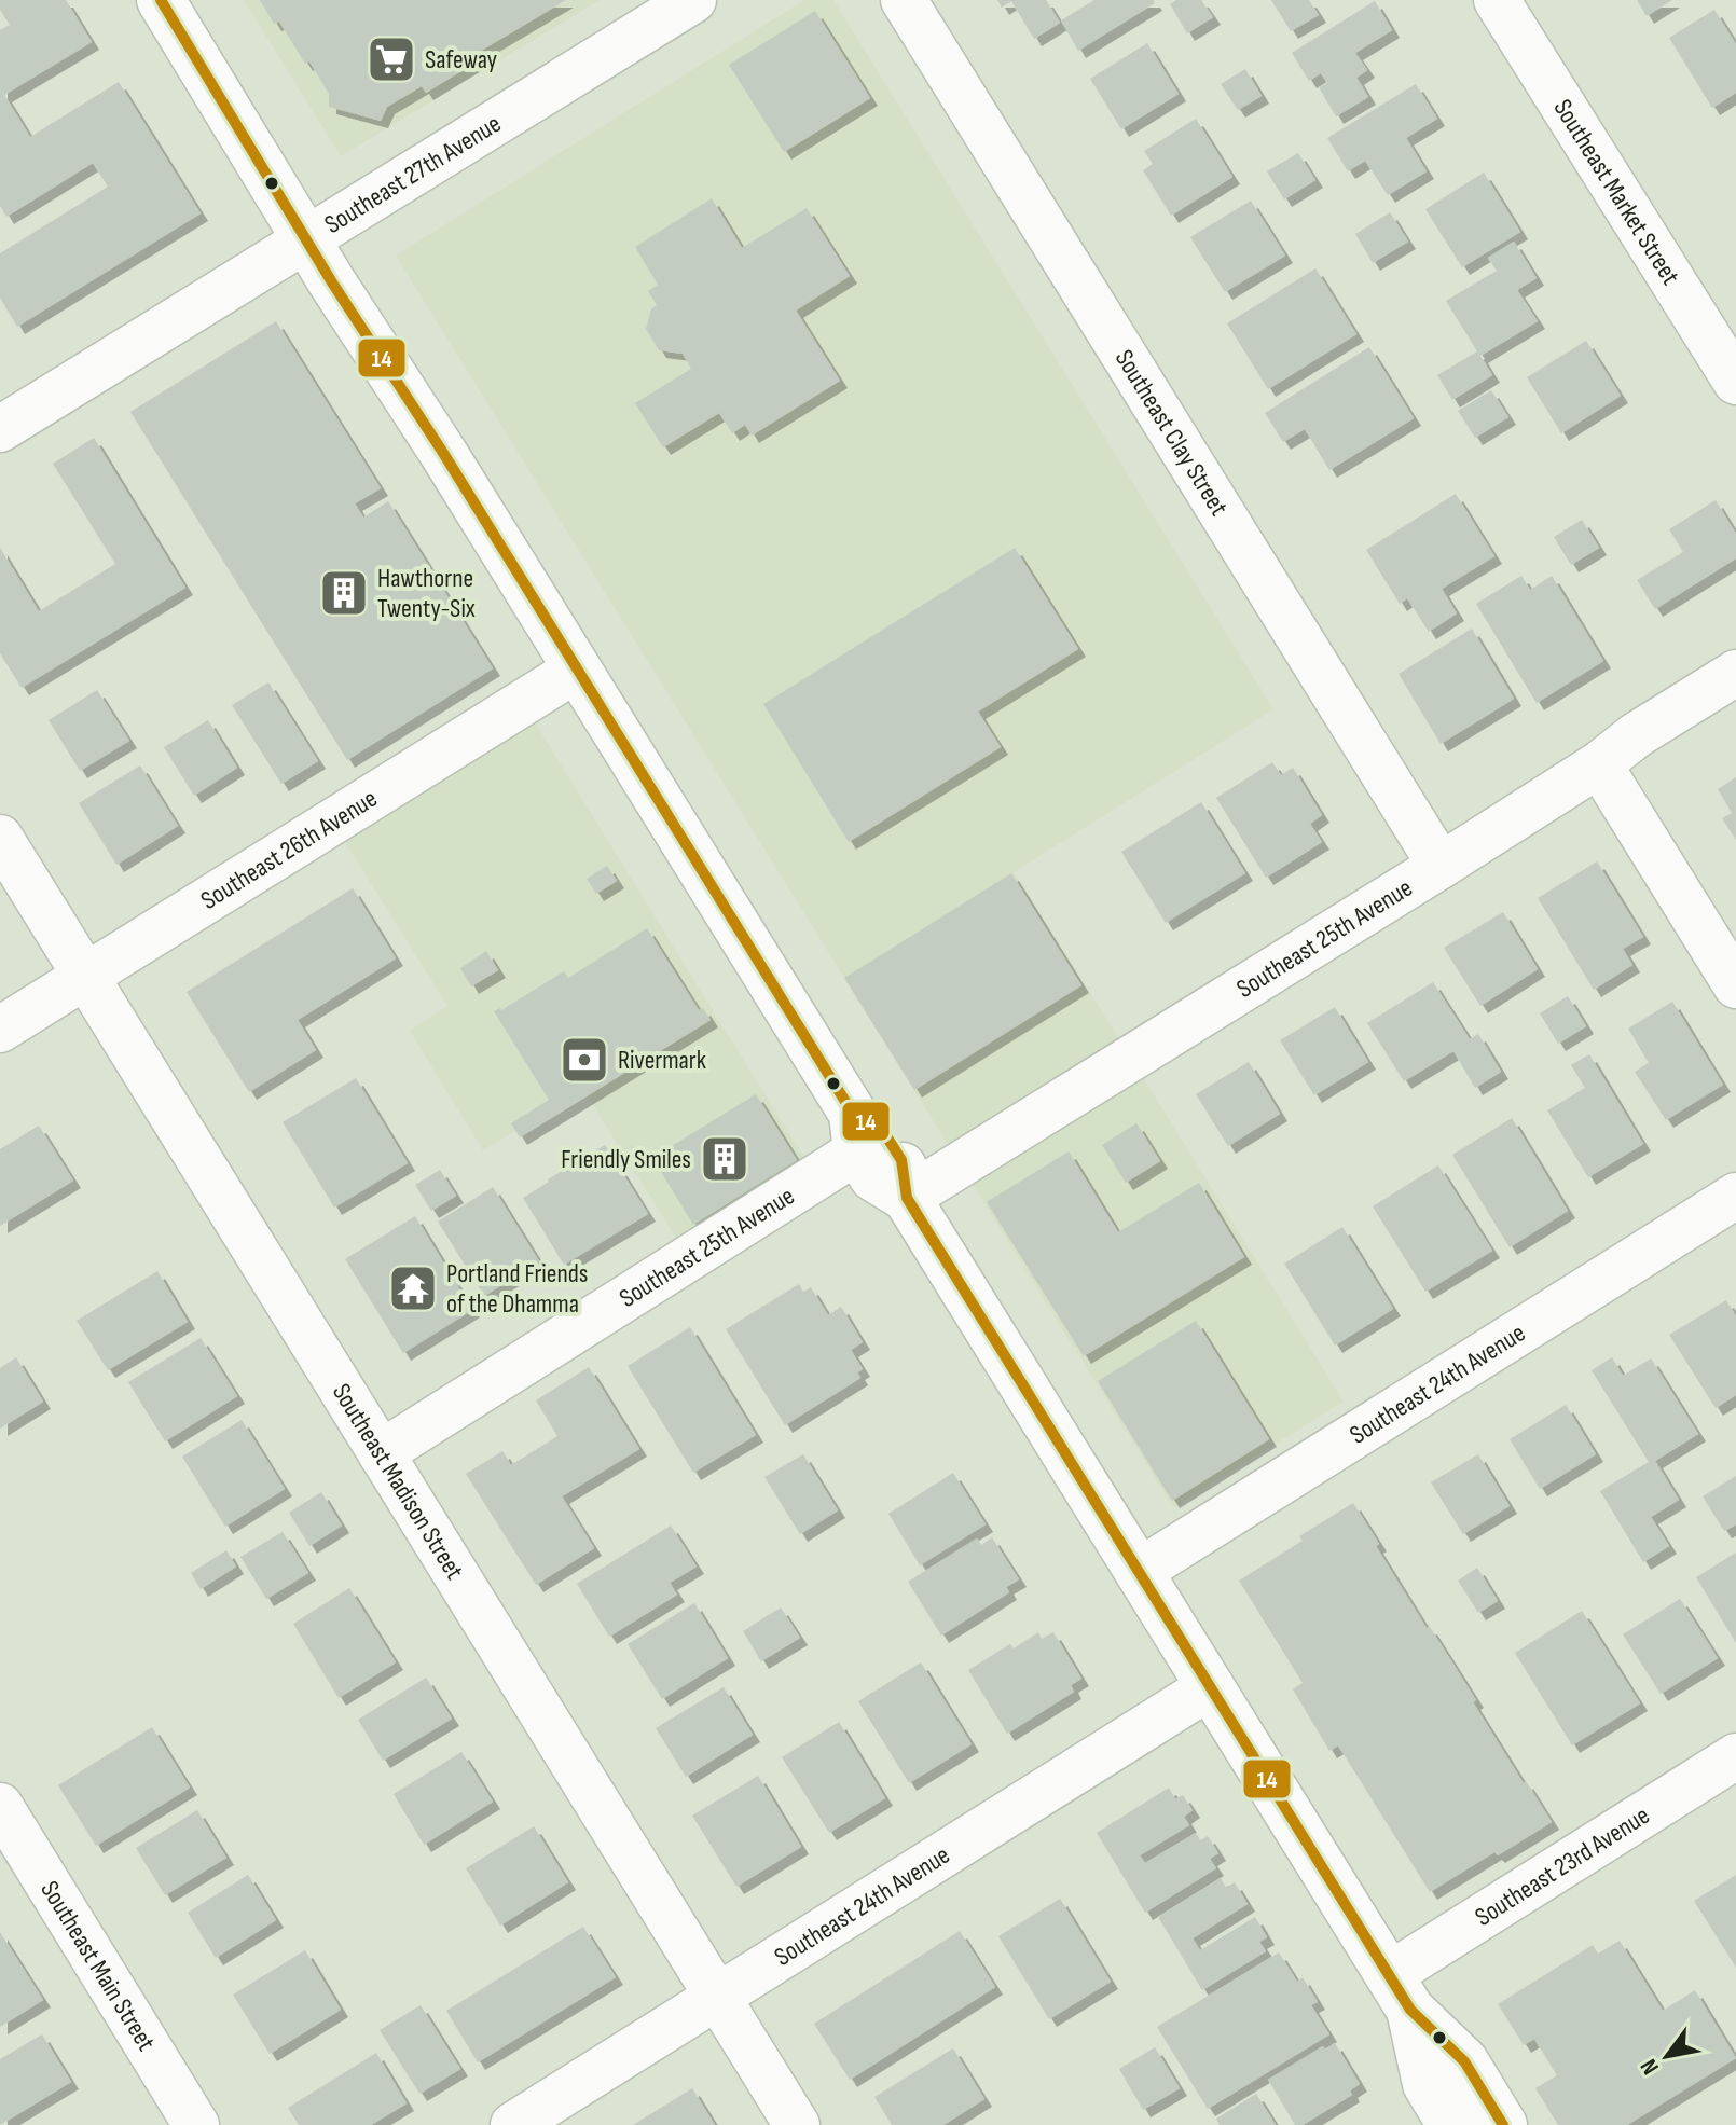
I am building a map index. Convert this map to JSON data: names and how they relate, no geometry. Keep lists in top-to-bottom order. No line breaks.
{"streets":{"street":["Southeast 27th Avenue","Southeast Market Street","Southeast Clay Street","Southeast 26th Avenue","Southeast 25th Avenue","Southeast 24th Avenue","Southeast Madison Street","Southeast 23rd Avenue","Southeast Main Street"]},"crossings":[["Southeast Clay Street","Southeast 25th Avenue"],["Southeast 26th Avenue","Southeast Madison Street"],["Southeast 25th Avenue","Southeast Madison Street"],["Southeast 24th Avenue","Southeast Madison Street"]],"places":{"supermarket":["Safeway"],"building":["Hawthorne Twenty-Six","Friendly Smiles"],"bank":["Rivermark"],"temple":["Portland Friends of the Dhamma"]},"lines":["transit line 14"],"north":"bottom left"}
